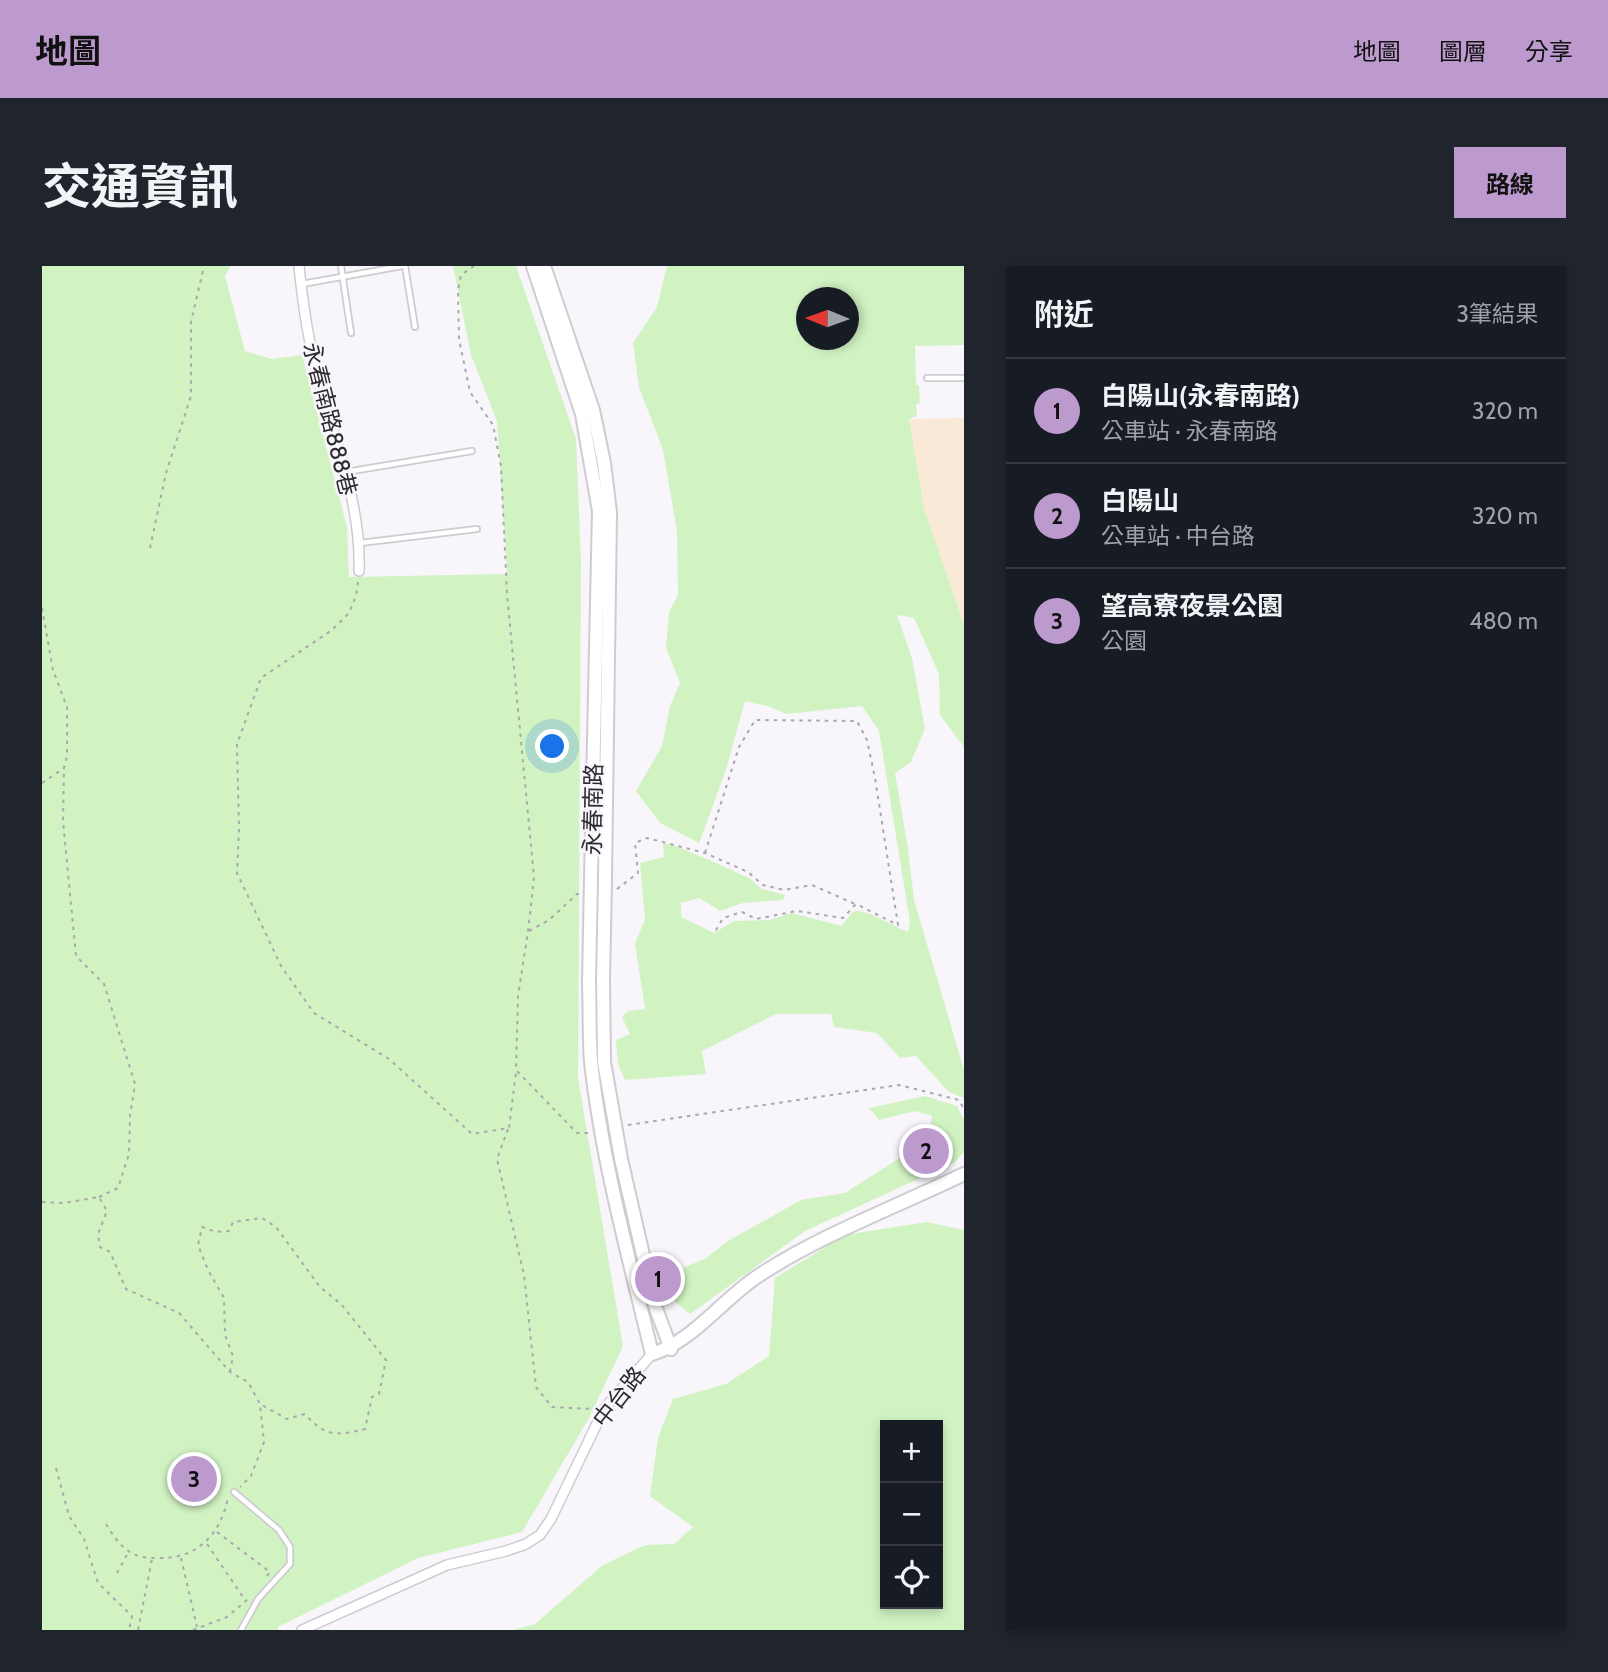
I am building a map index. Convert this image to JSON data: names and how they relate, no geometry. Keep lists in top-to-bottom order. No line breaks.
{"streets":{"street":["永春南路888巷","永春南路","中台路"]},"crossings":[["永春南路","中台路"]],"north":"left","page":{"header":"地圖","nav":["地圖","圖層","分享"],"title":"交通資訊","buttons":"路線","heading":["附近","3筆結果"],"list":[{"mark":"1","name":"白陽山(永春南路)","note":"公車站 · 永春南路","value":"320 m"},{"mark":"2","name":"白陽山","note":"公車站 · 中台路","value":"320 m"},{"mark":"3","name":"望高寮夜景公園","note":"公園","value":"480 m"}],"pins":["2","1","3"],"map_buttons":["+","−"]}}
